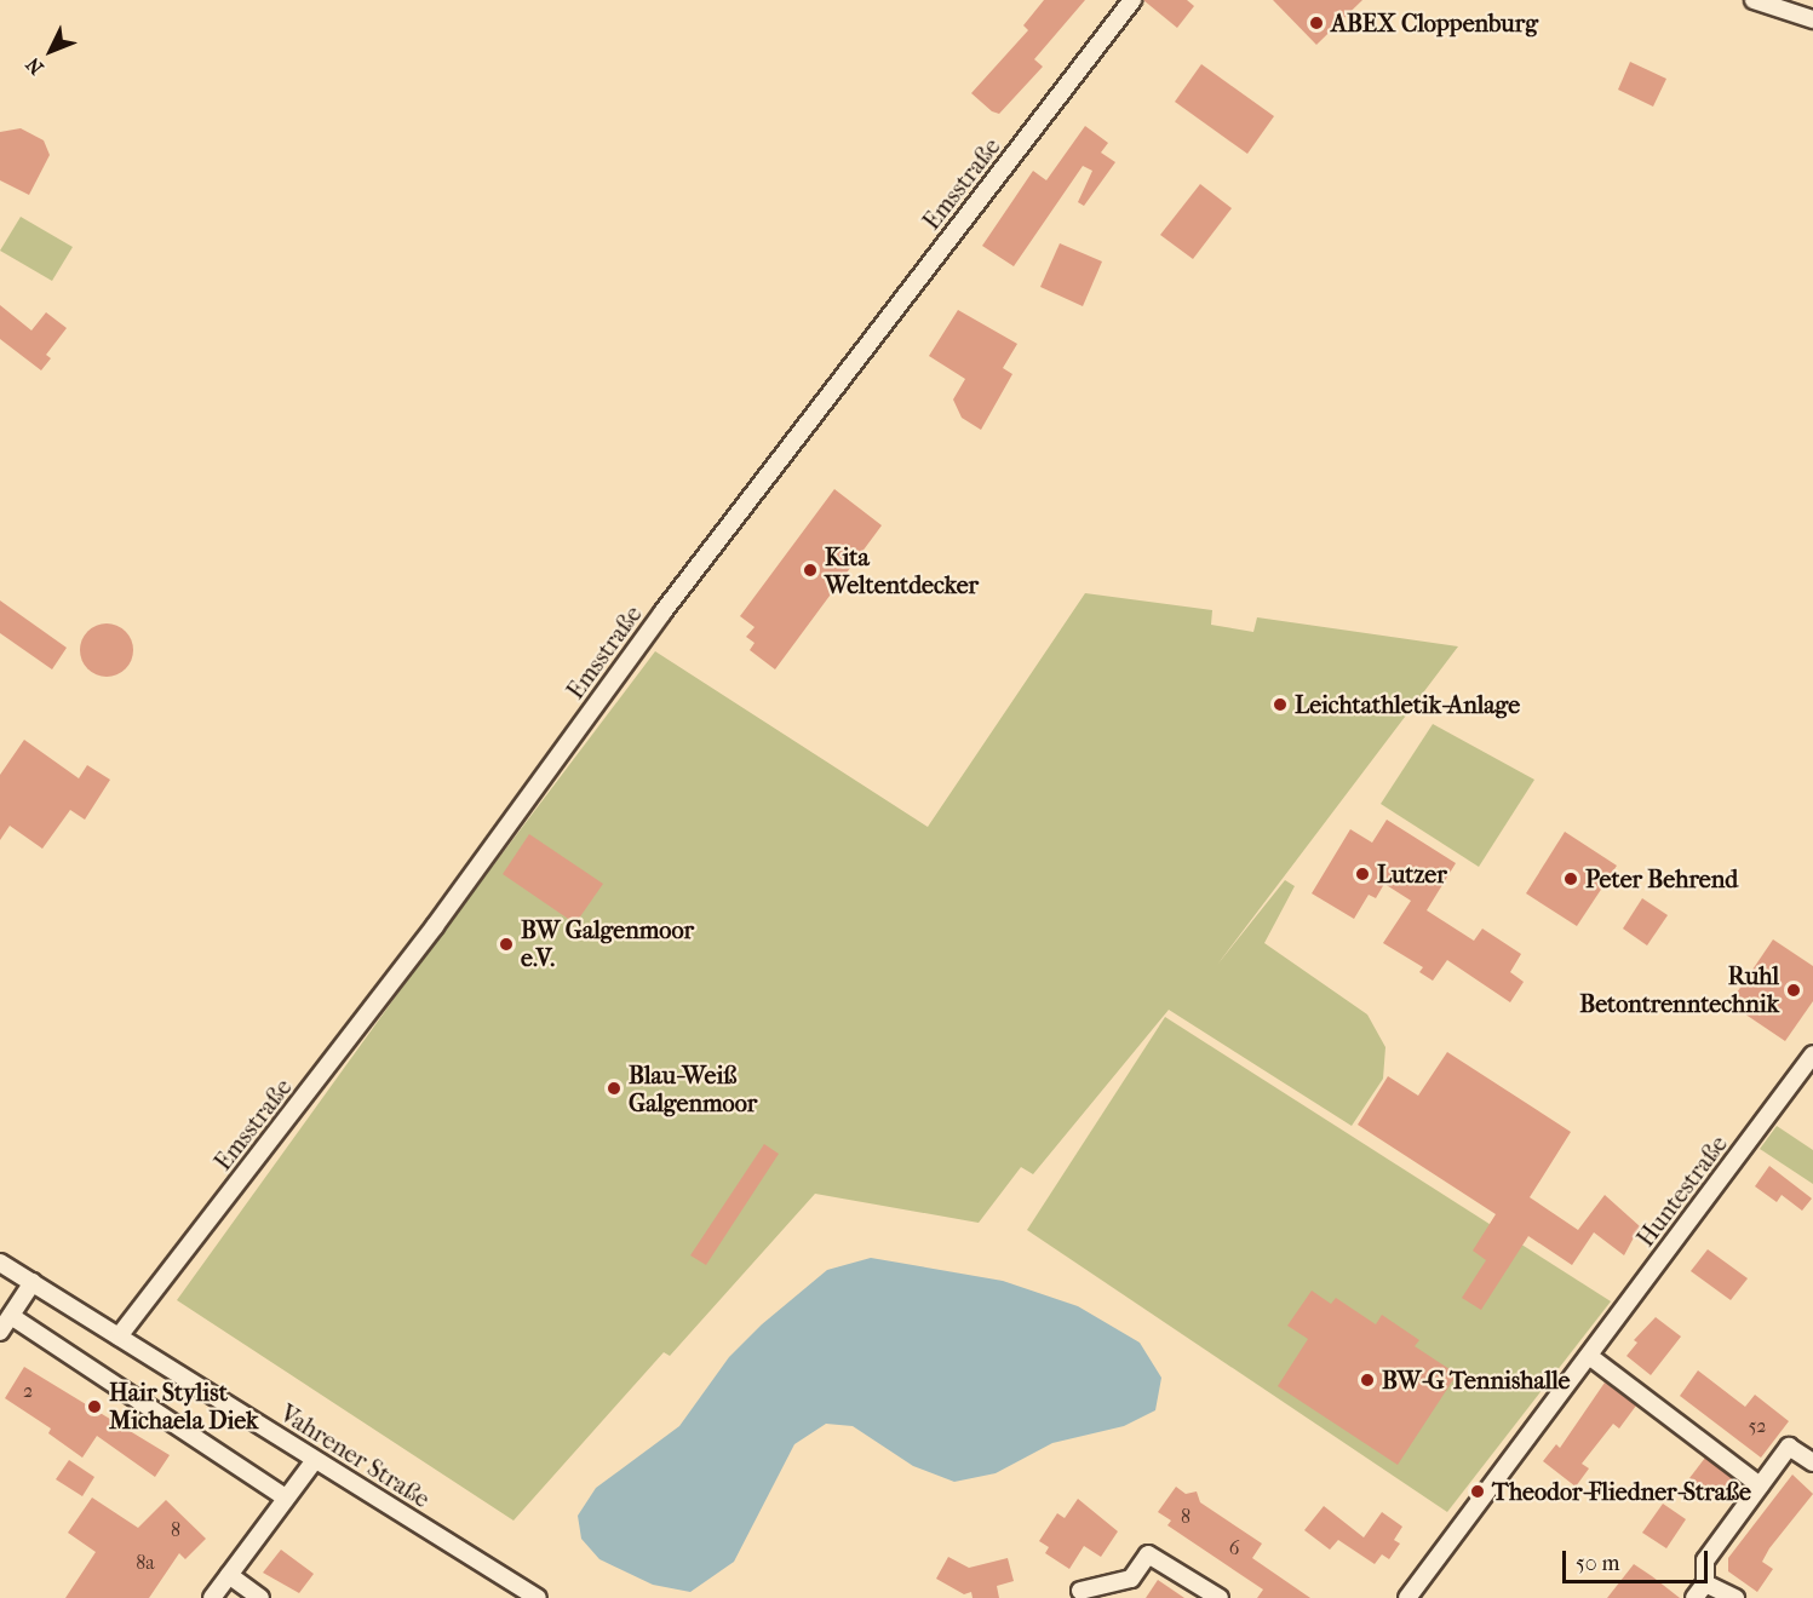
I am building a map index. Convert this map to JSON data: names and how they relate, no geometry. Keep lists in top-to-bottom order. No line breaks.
{"streets":{"street":["Emsstraße","Huntestraße","Vahrener Straße"]},"crossings":[["Emsstraße","Vahrener Straße"]],"places":["ABEX Cloppenburg","Kita Weltentdecker","Leichtathletik-Anlage","Lutzer","Peter Behrend","BW Galgenmoor e.V.","Ruhl Betontrenntechnik","Blau-Weiß Galgenmoor","BW-G Tennishalle","Hair Stylist Michaela Diek","Theodor-Fliedner-Straße"],"house_numbers":["2","52","8","8","6","8a"],"scale_bar":"50 m","north":"bottom left"}
